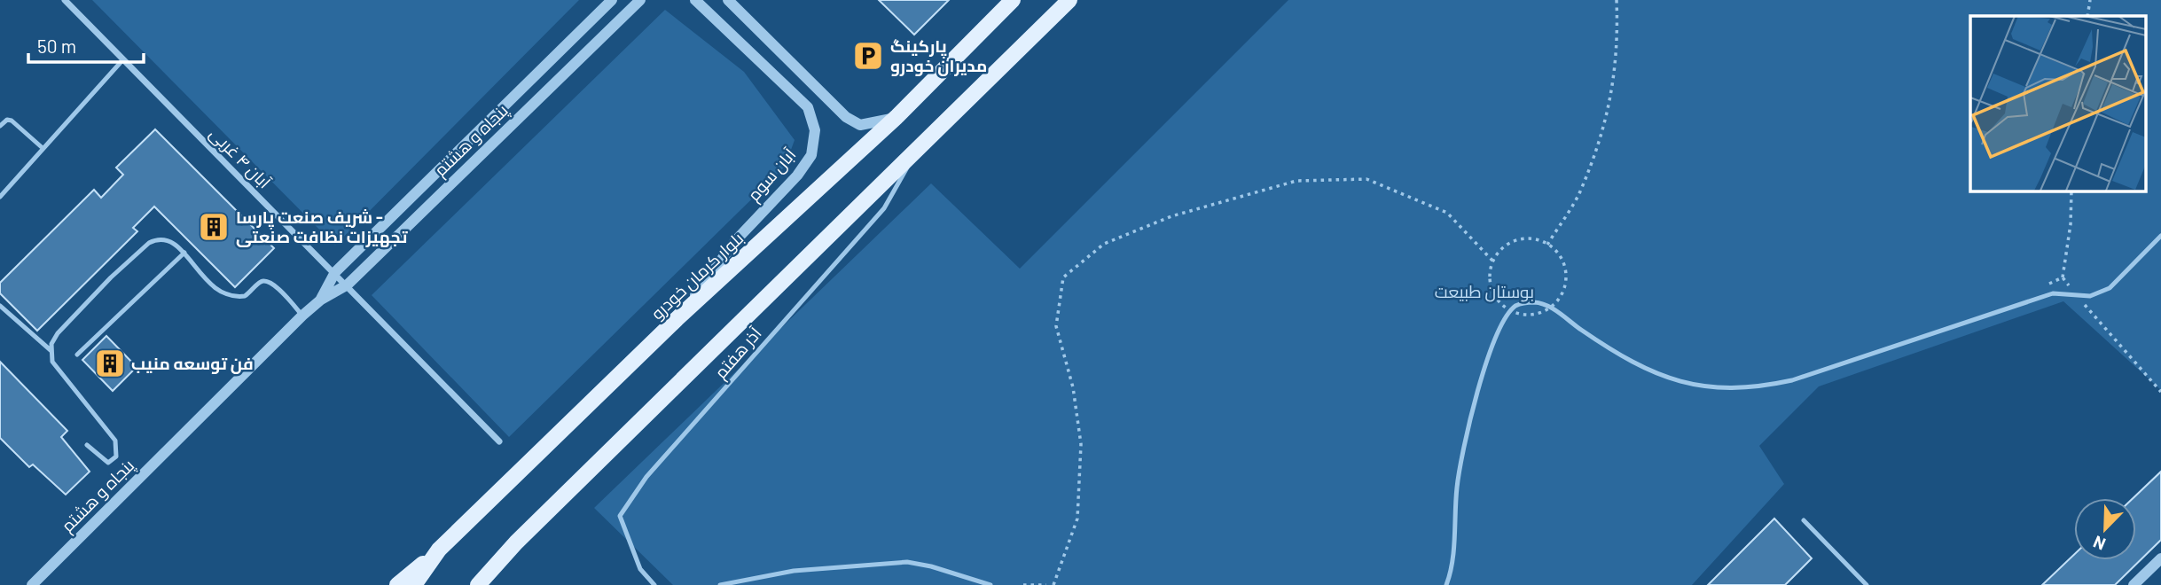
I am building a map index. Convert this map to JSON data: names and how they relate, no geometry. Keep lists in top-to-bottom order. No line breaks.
{"streets":{"main road":["بلوار کرمان خودرو"],"street":["پنجاه و هشتم","آبان ۴ غربی","آبان سوم"],"lane":["آذر هفتم"]},"crossings":[["پنجاه و هشتم","آبان ۴ غربی"],["آبان سوم","بلوار کرمان خودرو"]],"parks":["بوستان طبیعت"],"places":{"parking":["پارکینگ مدیران خودرو"],"building":["شریف صنعت پارسا - تجهیزات نظافت صنعتی","فن توسعه منیب"]},"scale_bar":"50 m","north":"bottom left"}
